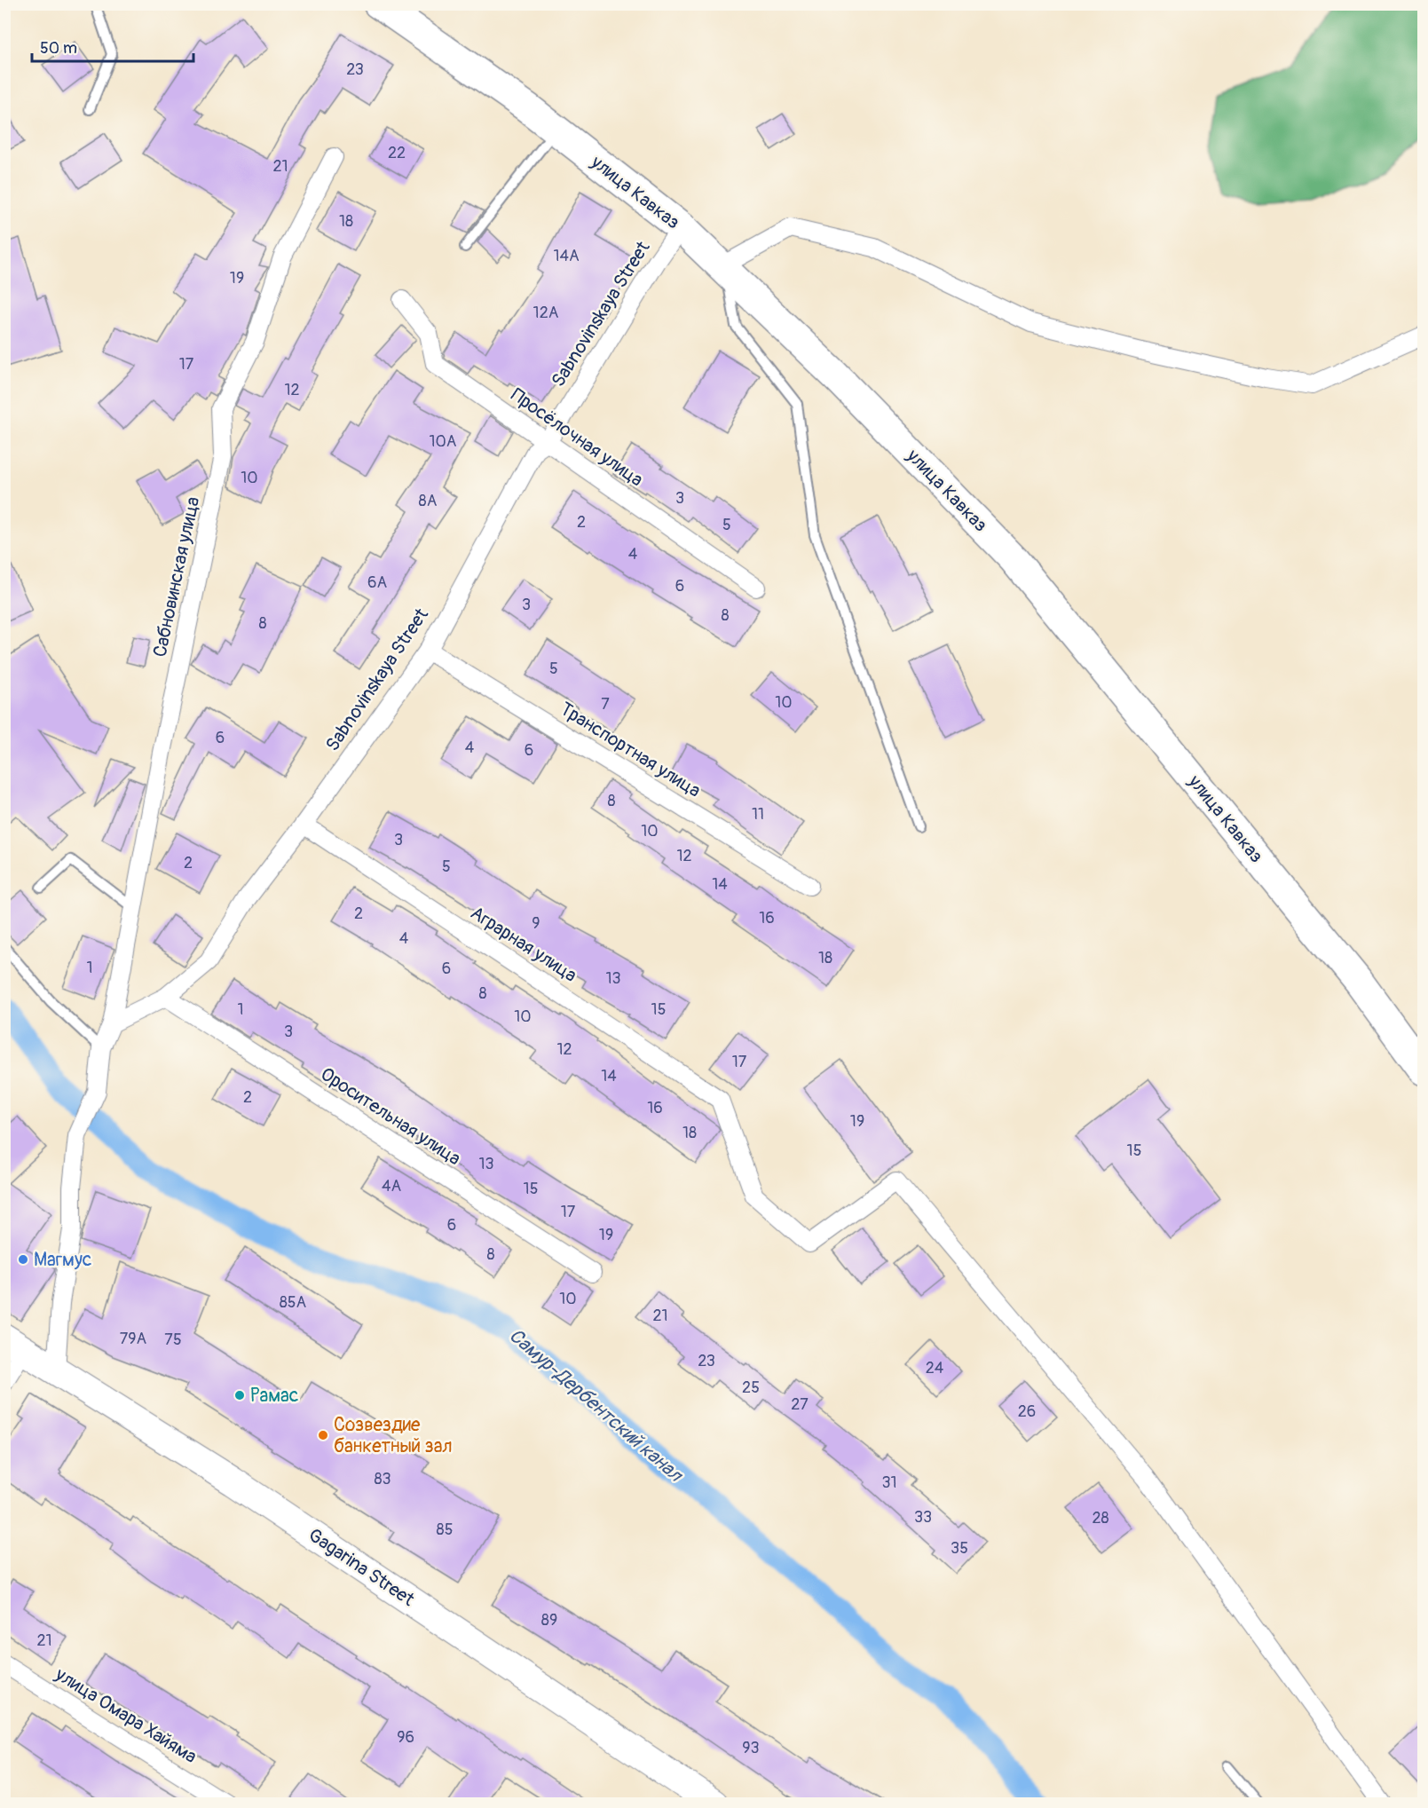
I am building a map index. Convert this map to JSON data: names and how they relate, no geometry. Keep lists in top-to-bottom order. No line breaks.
{"streets":{"highway":["улица Кавказ"],"main road":["Gagarina Street"],"street":["Sabnovinskaya Street","Просёлочная улица","Сабновинская улица","Транспортная улица","Аграрная улица","Оросительная улица","улица Омара Хайяма"]},"crossings":[["улица Кавказ","Sabnovinskaya Street"],["Sabnovinskaya Street","Просёлочная улица"],["Sabnovinskaya Street","Сабновинская улица"],["Sabnovinskaya Street","Транспортная улица"],["Sabnovinskaya Street","Аграрная улица"],["Sabnovinskaya Street","Оросительная улица"]],"water":["Самур-Дербентский канал"],"places":["Магмус","Рамас","Созвездие банкетный зал"],"house_numbers":["23","22","21","18","14А","19","12А","17","12","10А","10","3","8А","2","5","4","6А","6","3","8","8","5","10","7","6","4","6","8","11","10","3","12","2","5","14","2","16","9","4","18","1","6","13","8","1","15","10","3","12","17","14","2","16","19","18","15","13","4А","15","17","6","19","8","10","85А","21","79А","75","23","24","25","27","26","83","31","33","28","85","35","89","21","96","93"],"scale_bar":"50 m"}
